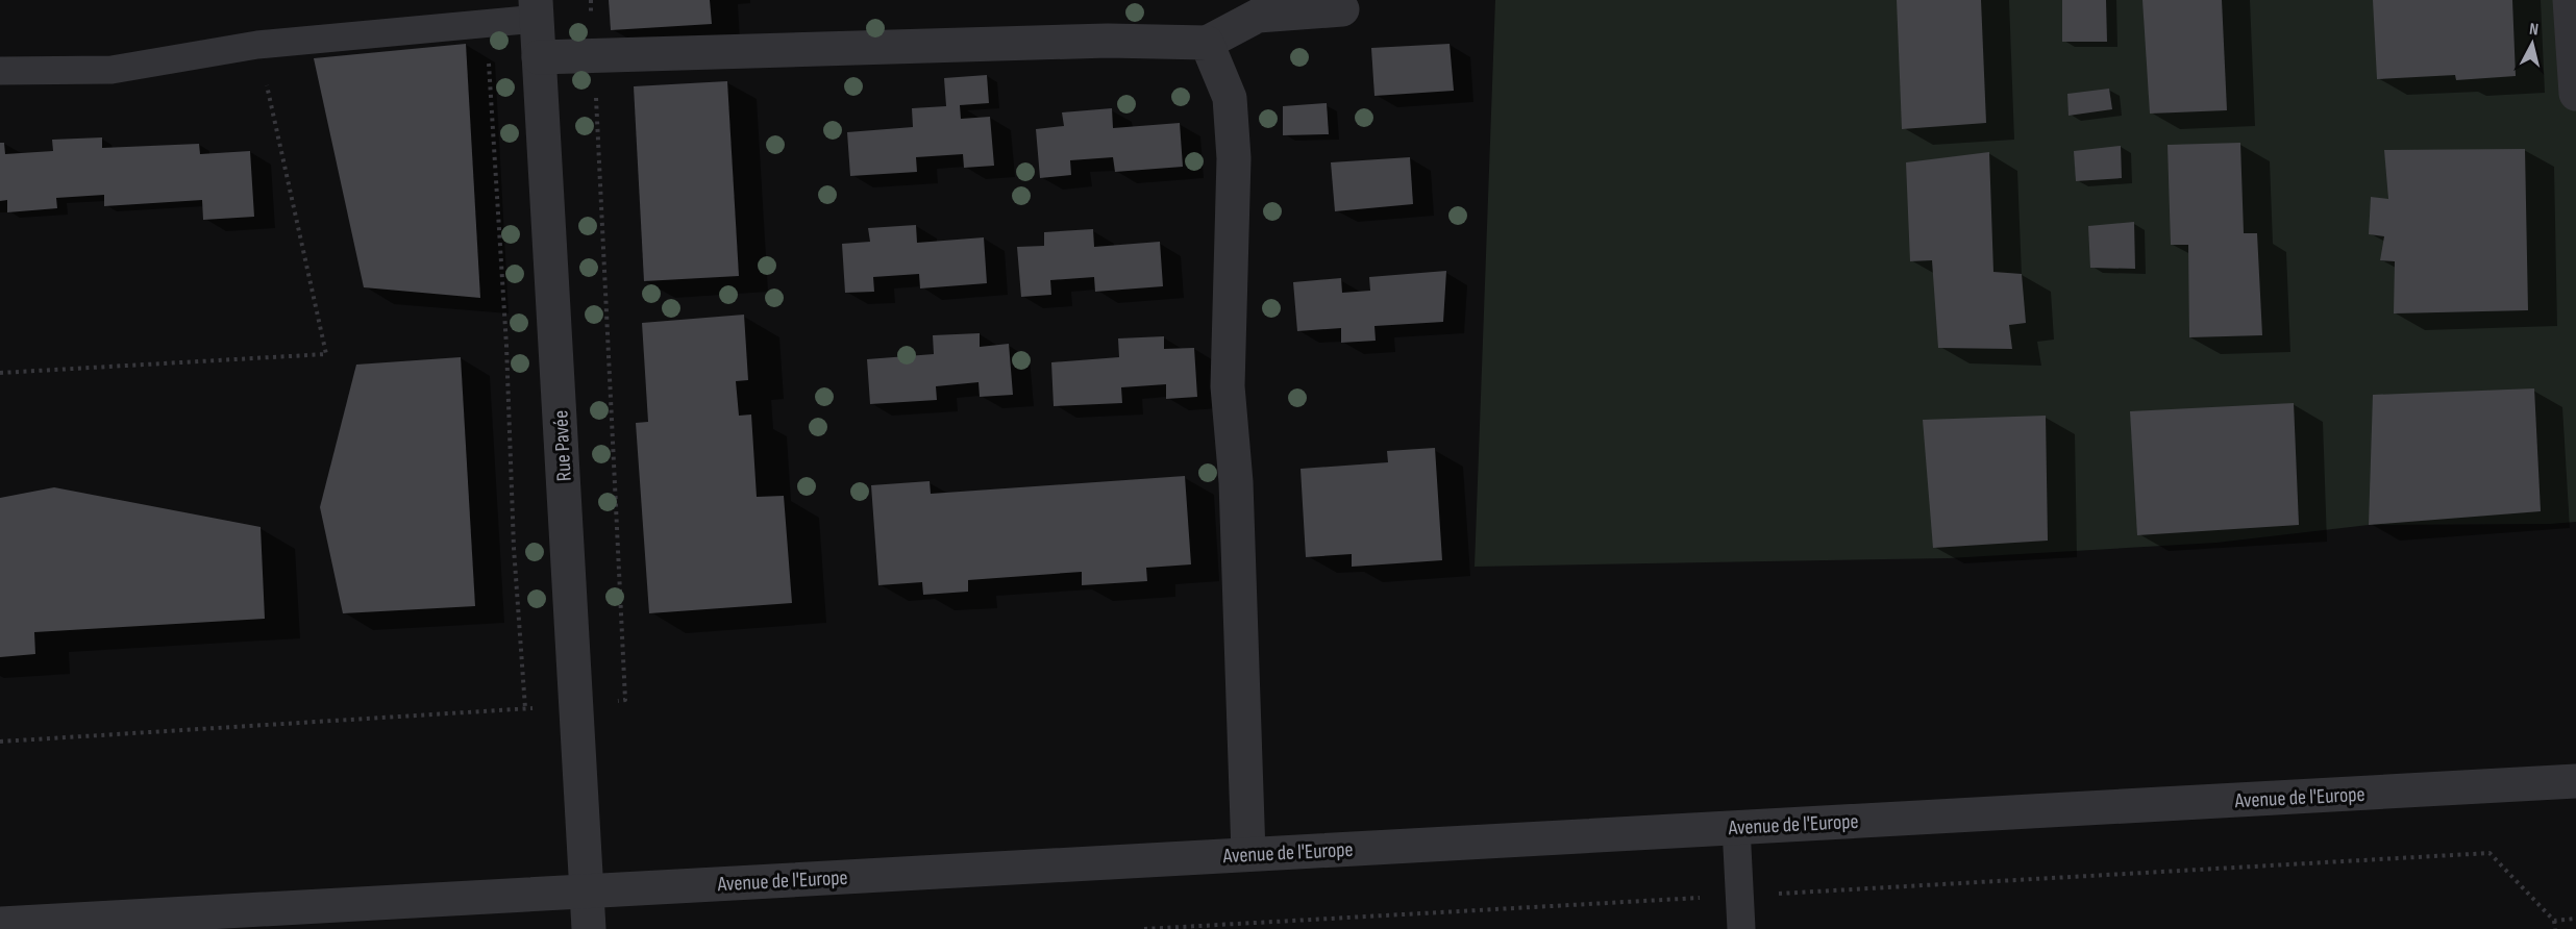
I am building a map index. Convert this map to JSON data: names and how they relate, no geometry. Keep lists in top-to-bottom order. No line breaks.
{"streets":{"street":["Rue Pavée","Avenue de l'Europe"]},"crossings":[["Rue Pavée","Avenue de l'Europe"]],"north":"top"}
